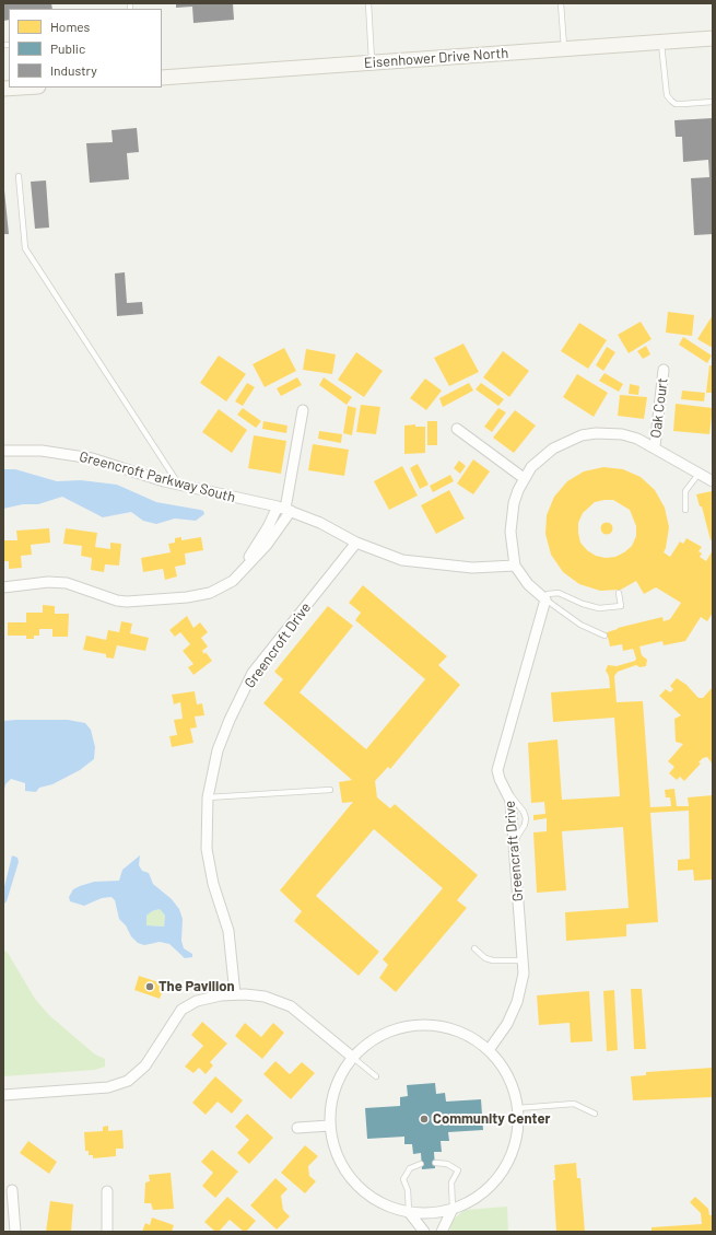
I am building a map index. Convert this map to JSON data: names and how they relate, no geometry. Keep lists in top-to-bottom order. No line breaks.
{"streets":{"street":["Eisenhower Drive North","Oak Court","Greencroft Parkway South","Greencroft Drive","Greencraft Drive"]},"crossings":[["Greencroft Parkway South","Greencroft Drive"]],"places":["The Pavilion","Community Center"],"legend":["Homes","Public","Industry"]}
